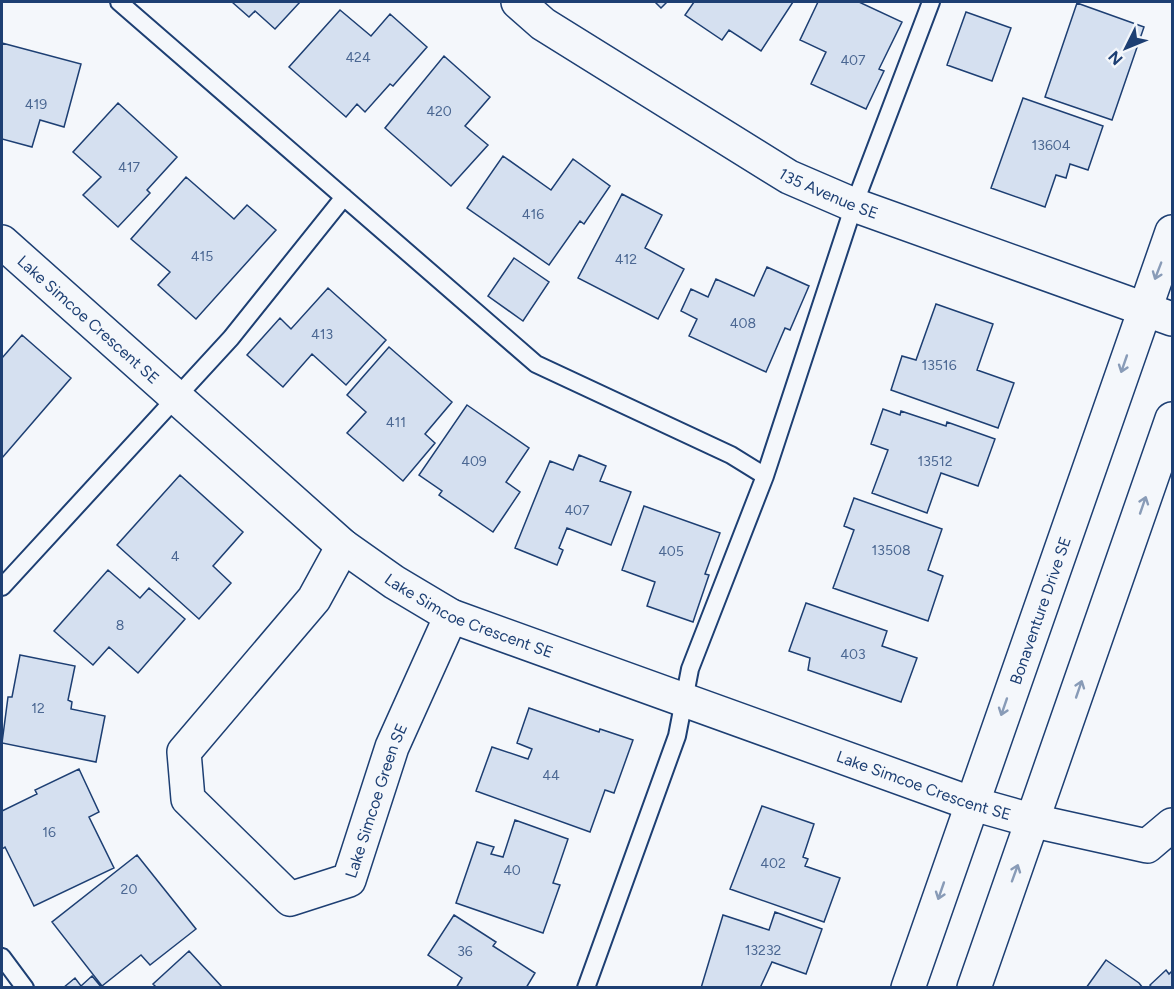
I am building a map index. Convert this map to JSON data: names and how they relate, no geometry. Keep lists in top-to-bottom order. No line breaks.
{"streets":{"street":["135 Avenue SE","Lake Simcoe Crescent SE","Bonaventure Drive SE","Lake Simcoe Green SE"]},"crossings":[["135 Avenue SE","Bonaventure Drive SE"],["Lake Simcoe Crescent SE","Bonaventure Drive SE"],["Lake Simcoe Crescent SE","Lake Simcoe Green SE"]],"house_numbers":["424","407","419","420","13604","417","416","415","412","408","413","13516","411","409","13512","407","13508","405","4","8","403","12","44","16","402","40","20","13232","36"],"north":"bottom left"}
